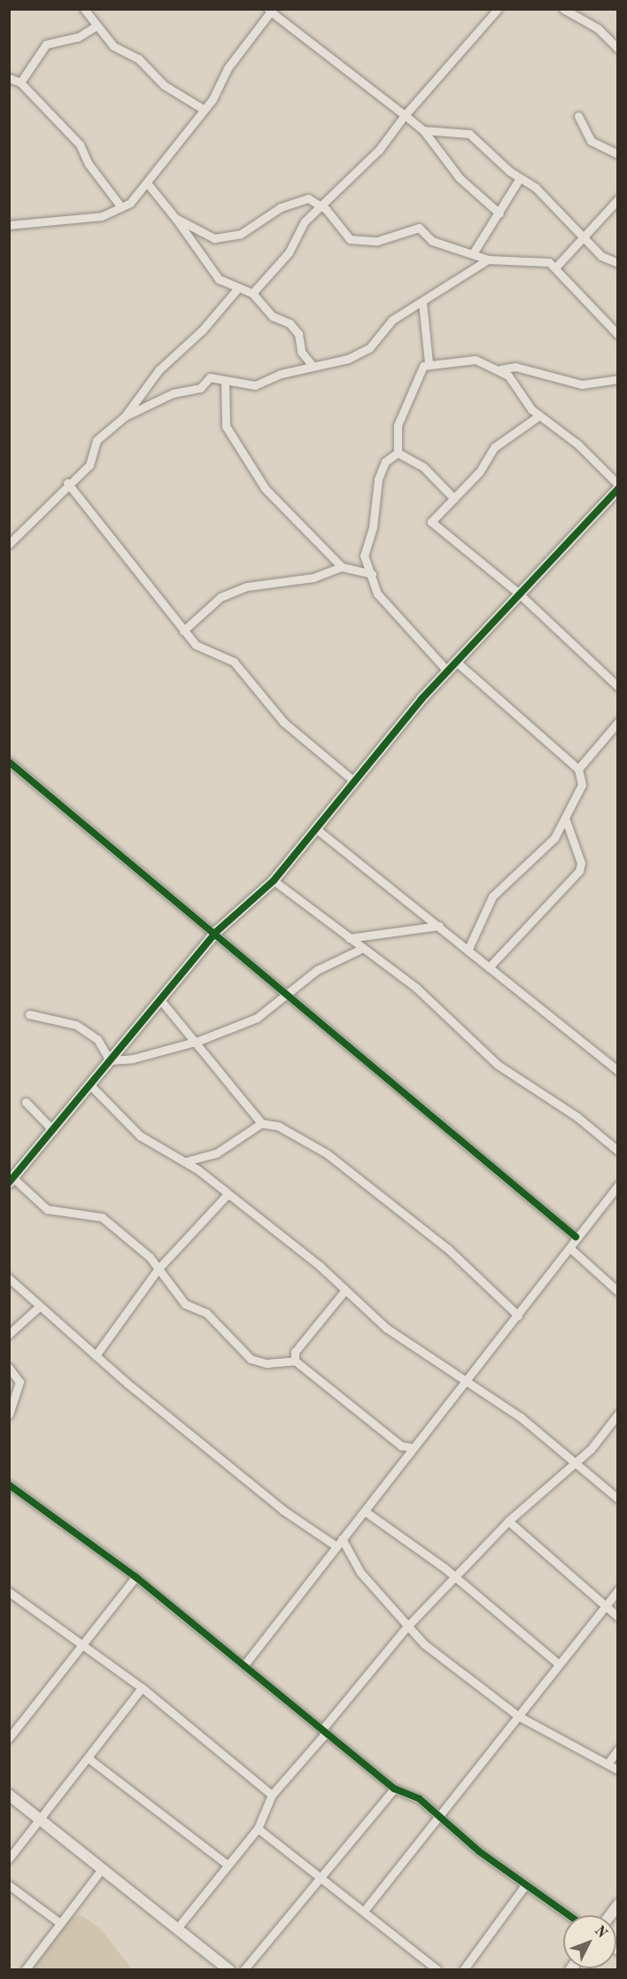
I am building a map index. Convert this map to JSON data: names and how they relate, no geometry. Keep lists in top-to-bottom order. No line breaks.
{"north":"top right"}
